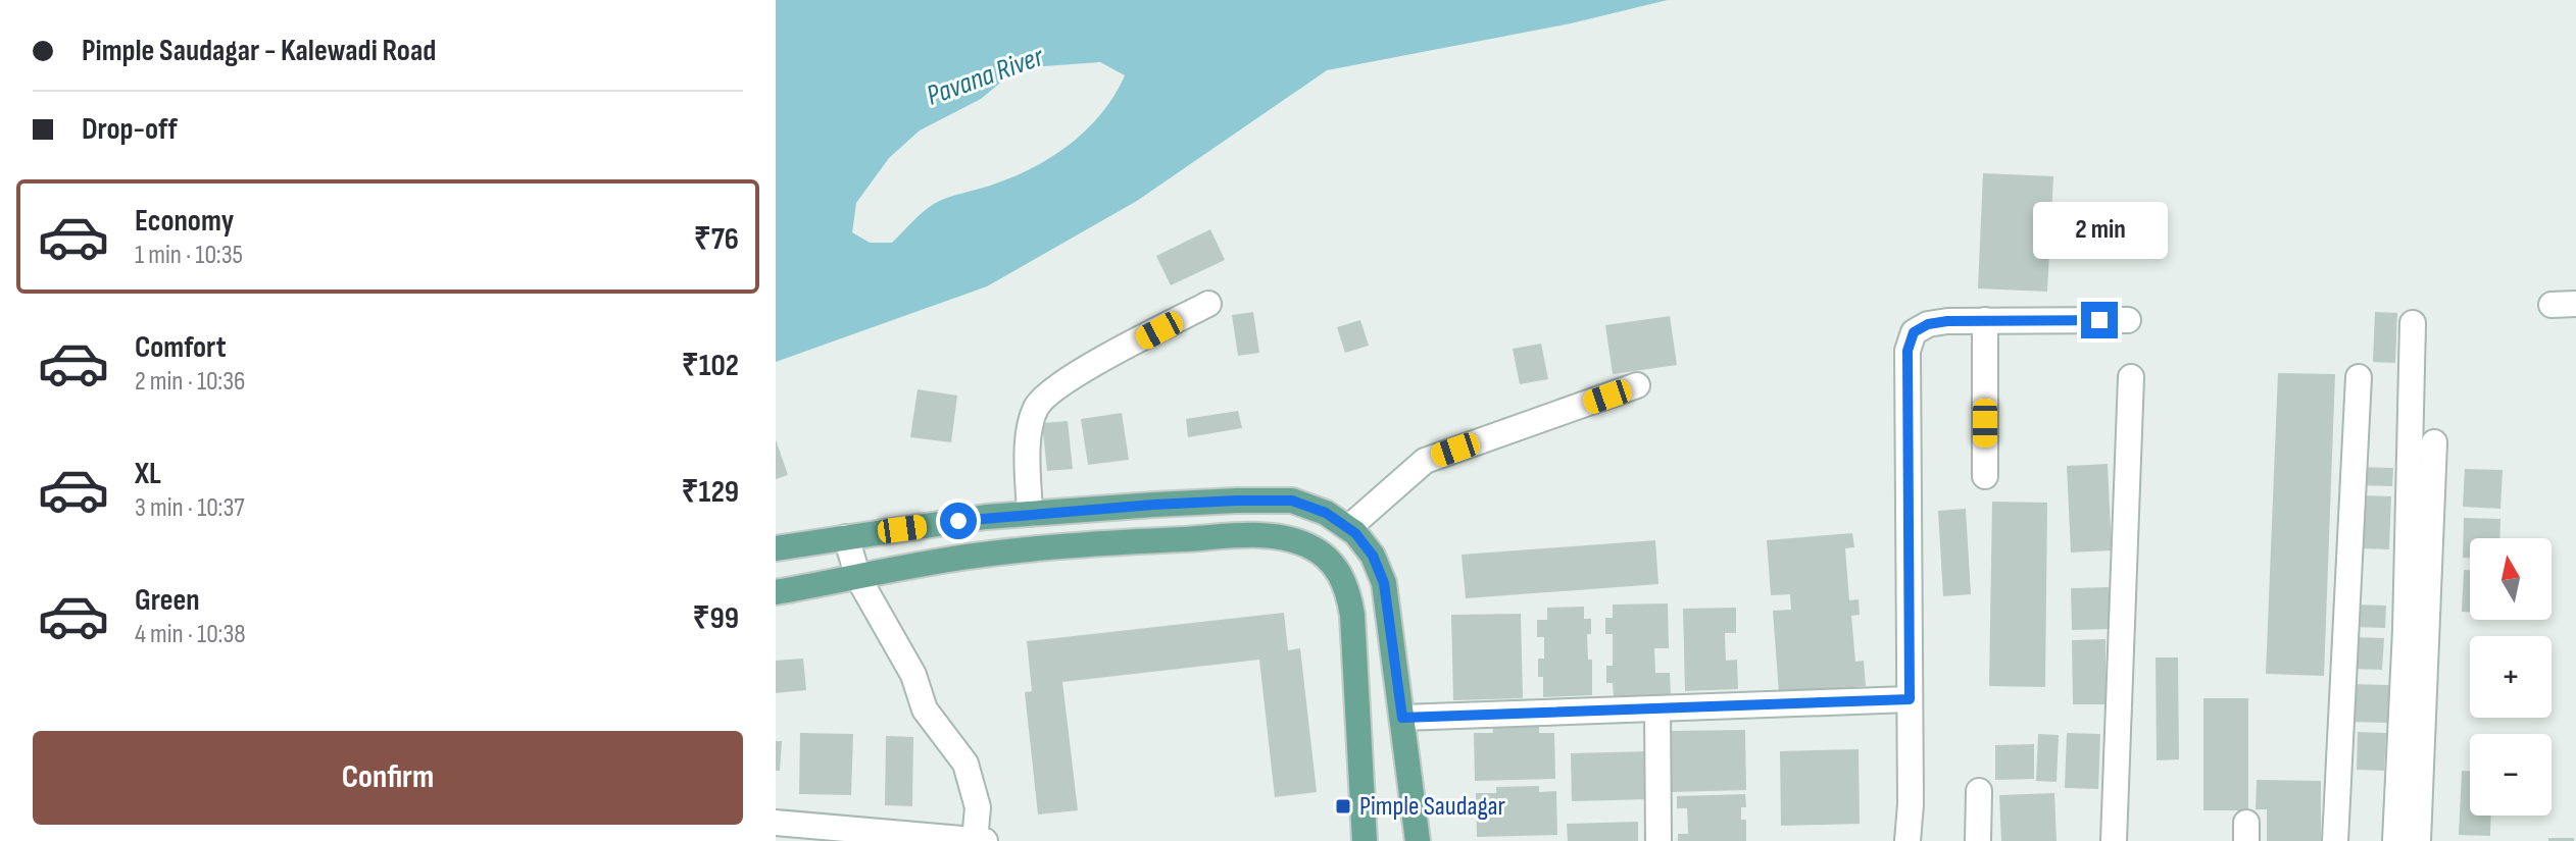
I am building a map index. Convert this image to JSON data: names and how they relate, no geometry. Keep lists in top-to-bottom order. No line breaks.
{"water":["Pavana River"],"places":{"transit":["Pimple Saudagar"]},"north":"top","page":{"banner":["Pimple Saudagar - Kalewadi Road","Drop-off"],"list":[{"name":"Economy","note":"1 min · 10:35","value":"₹76"},{"name":"Comfort","note":"2 min · 10:36","value":"₹102"},{"name":"XL","note":"3 min · 10:37","value":"₹129"},{"name":"Green","note":"4 min · 10:38","value":"₹99"}],"bubble":"2 min","map_buttons":["+","−"],"buttons":"Confirm"}}
